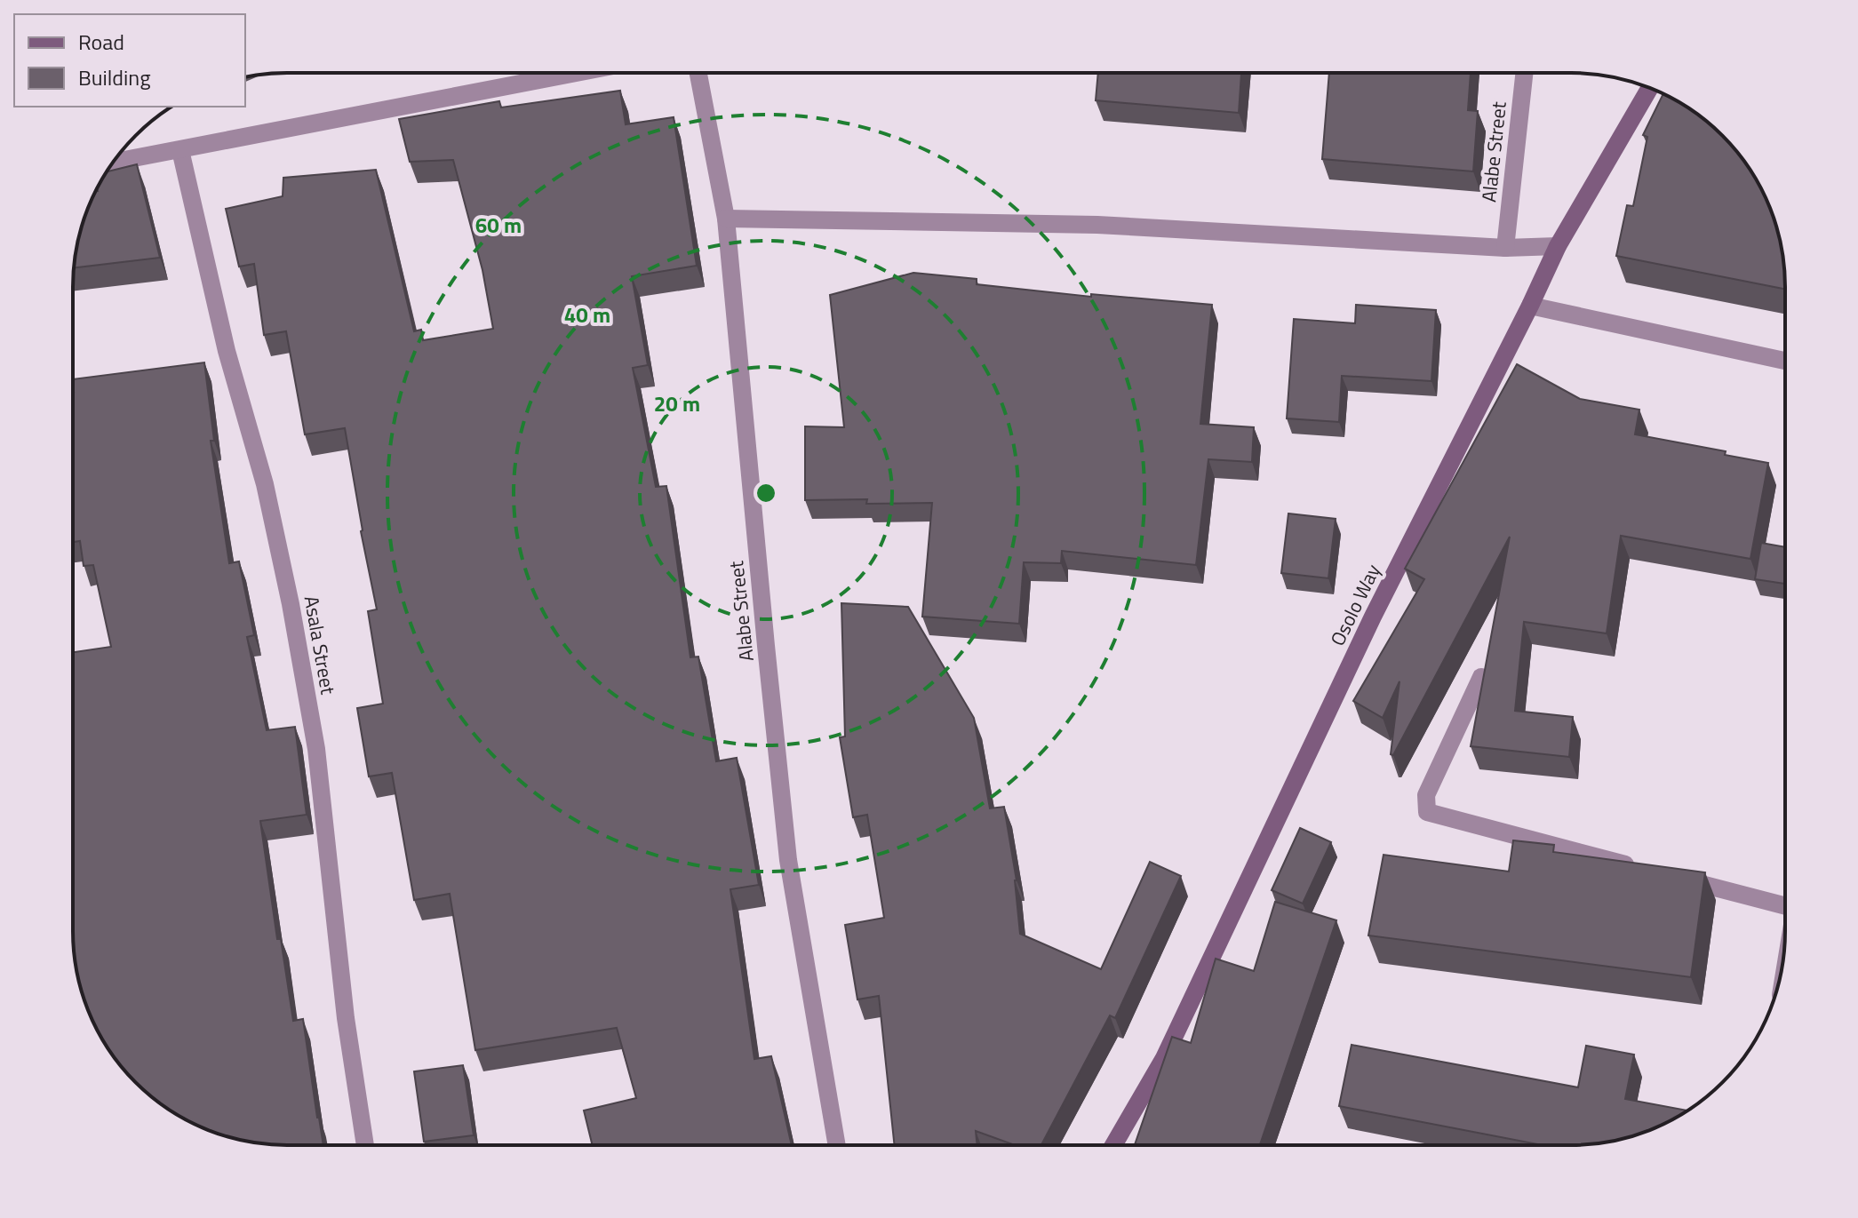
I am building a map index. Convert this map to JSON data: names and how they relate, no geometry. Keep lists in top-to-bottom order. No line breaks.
{"streets":{"main road":["Osolo Way"],"street":["Alabe Street","Asala Street"]},"legend":["Road","Building"],"rings":["60 m","40 m","20 m"]}
